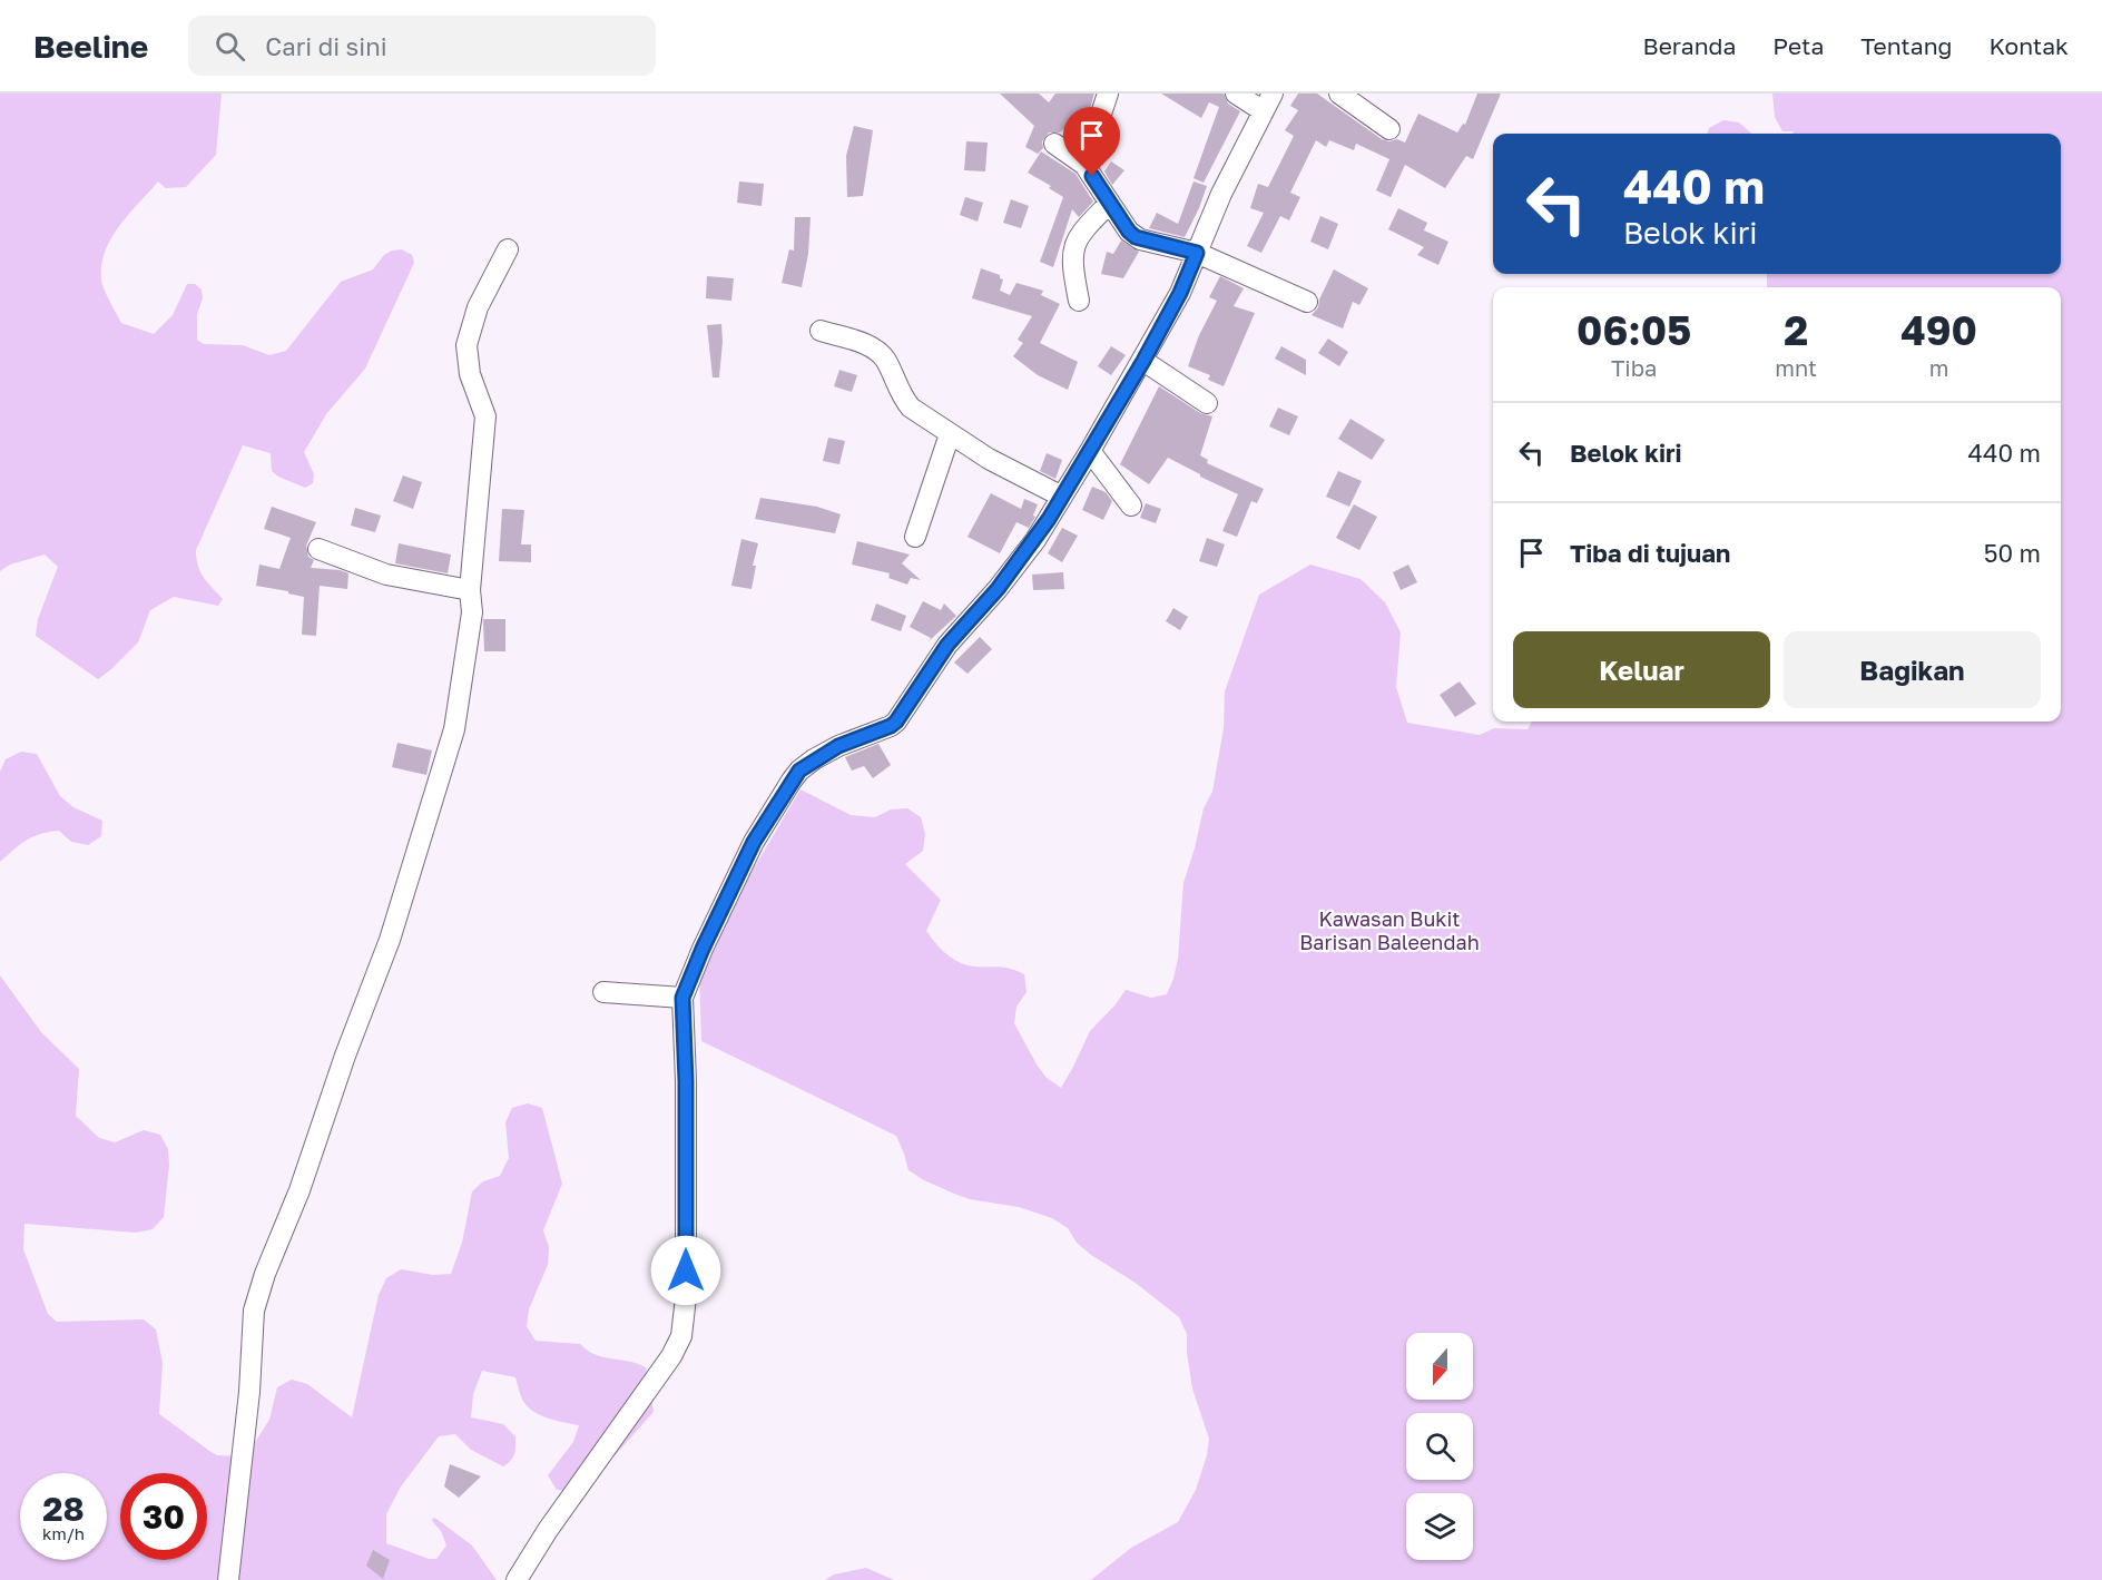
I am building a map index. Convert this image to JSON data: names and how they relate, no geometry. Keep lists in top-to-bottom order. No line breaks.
{"parks":["Kawasan Bukit Barisan Baleendah"],"north":"bottom","page":{"header":"Beeline","search":"Cari di sini","nav":["Beranda","Peta","Tentang","Kontak"],"turn":["440 m","Belok kiri"],"eta":["06:05","Tiba","2","mnt","490","m"],"list":[{"name":"Belok kiri","value":"440 m"},{"name":"Tiba di tujuan","value":"50 m"}],"buttons":["Keluar","Bagikan"],"speed":"28 km/h","limit":"30"}}
